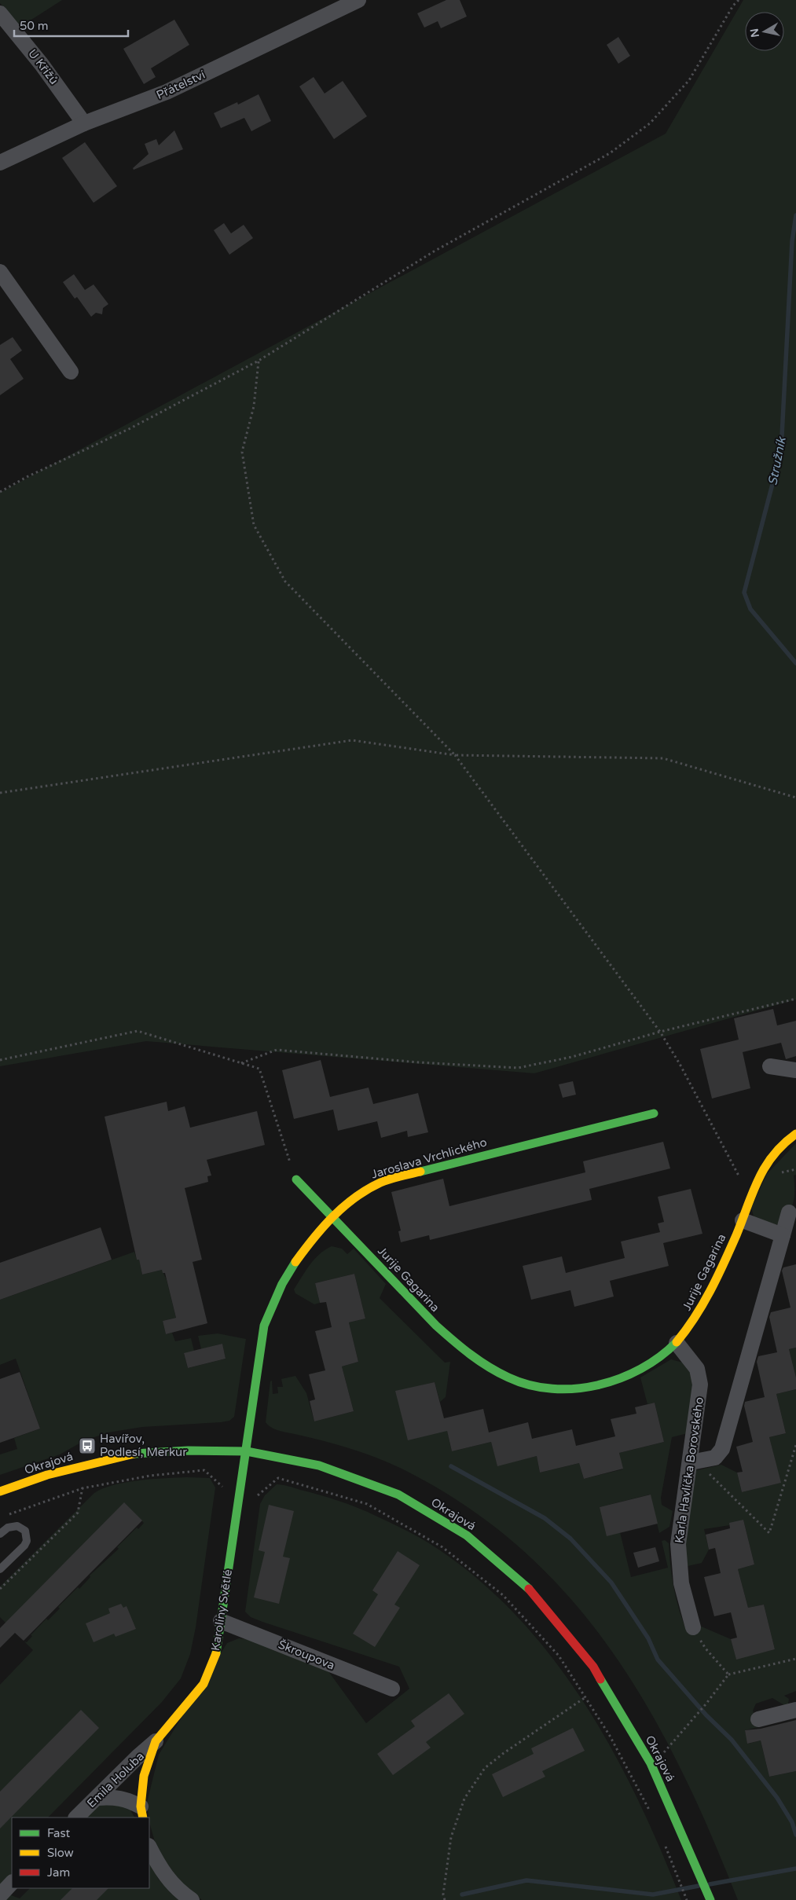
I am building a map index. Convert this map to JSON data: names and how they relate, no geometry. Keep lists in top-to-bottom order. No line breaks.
{"streets":{"street":["U Křížů","Přátelství","Jaroslava Vrchlického","Jurije Gagarina","Okrajová","Karla Havlíčka Borovského","Karolíny Světlé","Škroupova","Emila Holuba"]},"crossings":[["U Křížů","Přátelství"],["Jaroslava Vrchlického","Jurije Gagarina"],["Jaroslava Vrchlického","Okrajová"],["Jaroslava Vrchlického","Karolíny Světlé"],["Jurije Gagarina","Karla Havlíčka Borovského"],["Okrajová","Karolíny Světlé"],["Karolíny Světlé","Škroupova"],["Karolíny Světlé","Emila Holuba"]],"water":["Stružník"],"places":{"bus stop":["Havířov, Podlesí, Merkur"]},"legend":["Fast","Slow","Jam"],"scale_bar":"50 m","north":"left"}
